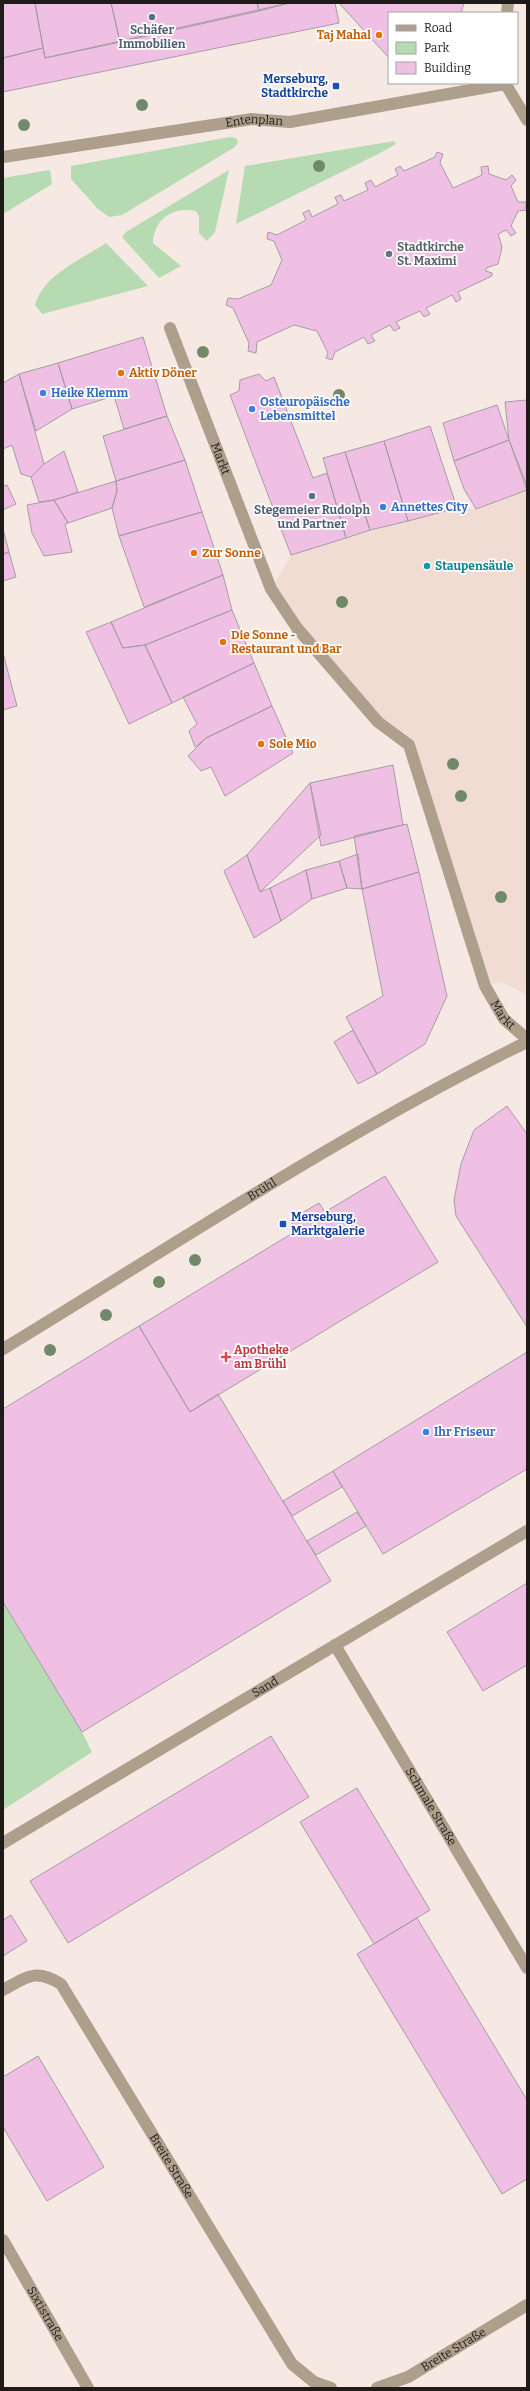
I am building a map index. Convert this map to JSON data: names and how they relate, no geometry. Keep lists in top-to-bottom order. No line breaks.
{"streets":{"street":["Entenplan","Markt","Brühl","Sand","Schmale Straße","Breite Straße","Sixtistraße"]},"crossings":[["Markt","Brühl"],["Sand","Schmale Straße"]],"places":{"other":["Schäfer Immobilien","Taj Mahal","Stadtkirche St. Maximi","Aktiv Döner","Heike Klemm","Osteuropäische Lebensmittel","Stegemeier Rudolph und Partner","Annettes City","Zur Sonne","Staupensäule","Die Sonne - Restaurant und Bar","Sole Mio","Ihr Friseur"],"transit":["Merseburg, Stadtkirche","Merseburg, Marktgalerie"],"health":["Apotheke am Brühl"]},"legend":["Road","Park","Building"]}
